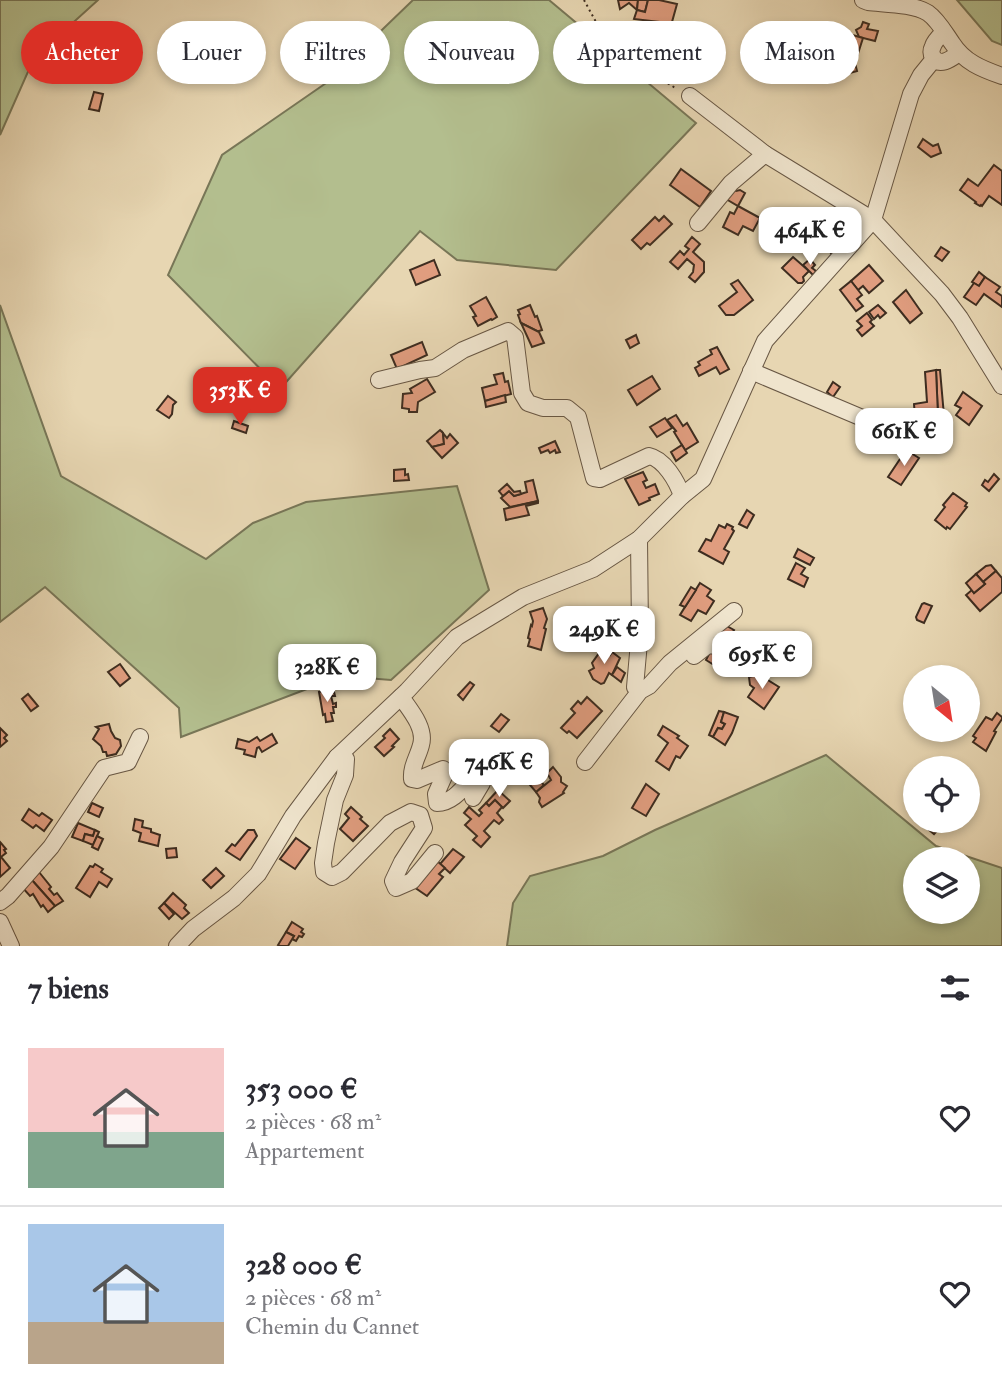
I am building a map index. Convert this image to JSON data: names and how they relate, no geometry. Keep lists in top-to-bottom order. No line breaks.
{"north":"bottom right","page":{"chip":["Acheter","Louer","Filtres","Nouveau","Appartement","Maison"],"price":["464K €","353K €","661K €","249K €","695K €","328K €","746K €"],"heading":"7 biens","list":[{"name":"353 000 €","note":"2 pièces · 68 m² · Appartement"},{"name":"328 000 €","note":"2 pièces · 68 m² · Chemin du Cannet"}]}}
